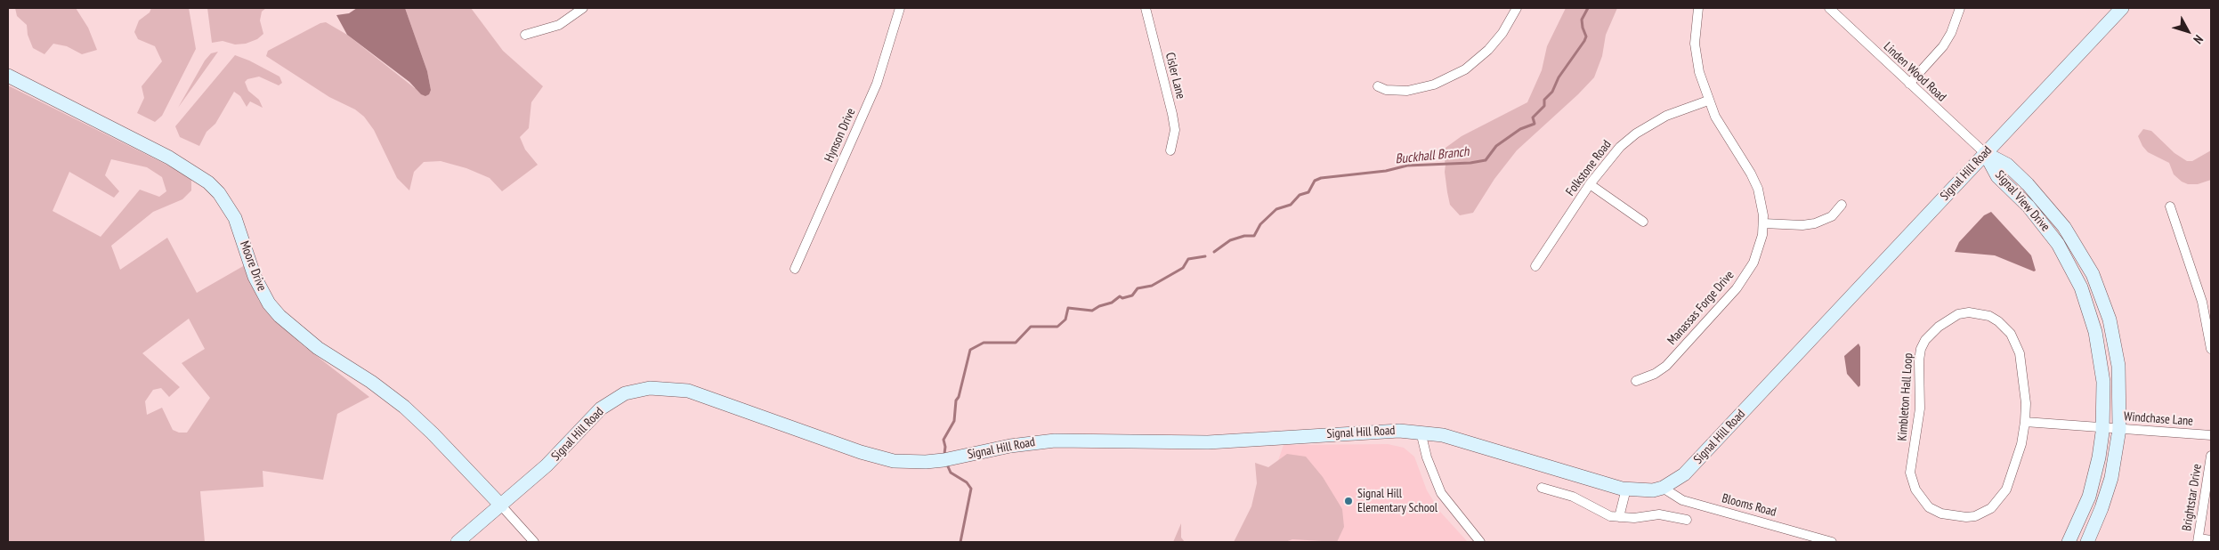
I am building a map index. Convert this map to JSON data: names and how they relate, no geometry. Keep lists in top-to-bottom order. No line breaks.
{"streets":{"main road":["Signal Hill Road","Signal View Drive","Moore Drive"],"street":["Linden Wood Road","Cisler Lane","Hynson Drive","Folkstone Road","Manassas Forge Drive","Kimbleton Hall Loop","Windchase Lane","Brightstar Drive","Blooms Road"]},"crossings":[["Linden Wood Road","Signal Hill Road"],["Linden Wood Road","Signal View Drive"],["Folkstone Road","Manassas Forge Drive"],["Signal Hill Road","Signal View Drive"],["Signal Hill Road","Moore Drive"],["Signal Hill Road","Blooms Road"],["Signal View Drive","Windchase Lane"],["Kimbleton Hall Loop","Windchase Lane"]],"water":["Buckhall Branch"],"places":["Signal Hill Elementary School"],"north":"bottom right"}
